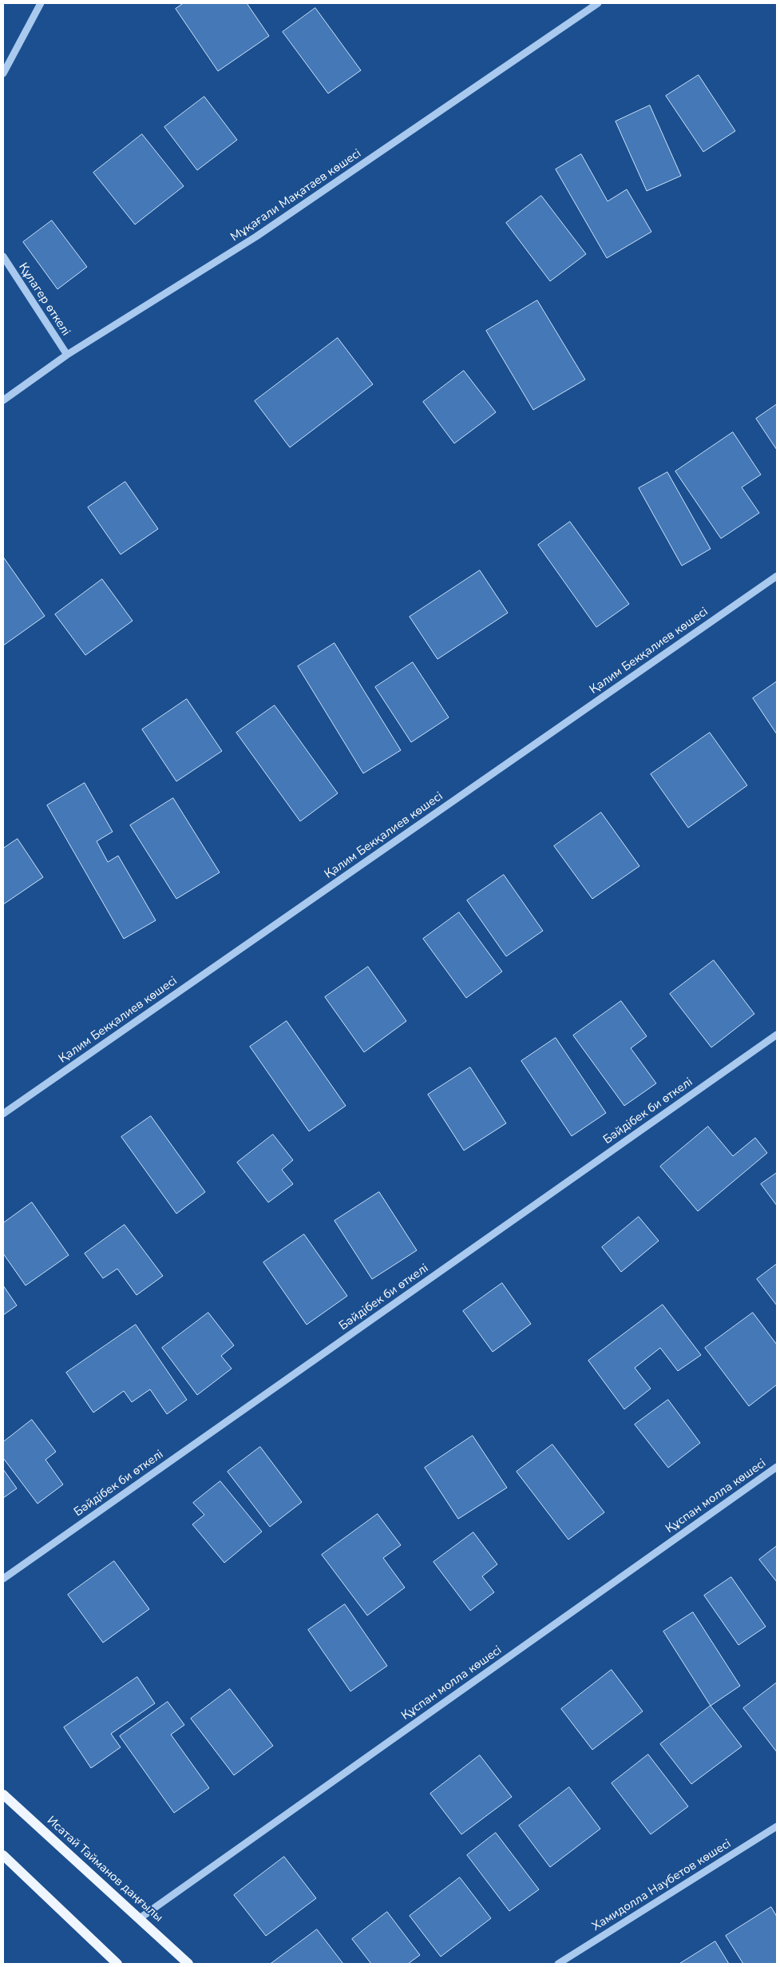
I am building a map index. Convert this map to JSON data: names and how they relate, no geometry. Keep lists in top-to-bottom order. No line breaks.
{"streets":{"main road":["Исатай Тайманов даңғылы"],"street":["Мұқағали Мақатаев көшесі","Құлагер өткелі","Қалим Бекқалиев көшесі","Бәйдібек би өткелі","Құспан молла көшесі","Хамидолла Наубетов көшесі"]},"crossings":[["Мұқағали Мақатаев көшесі","Құлагер өткелі"],["Құспан молла көшесі","Исатай Тайманов даңғылы"]]}
